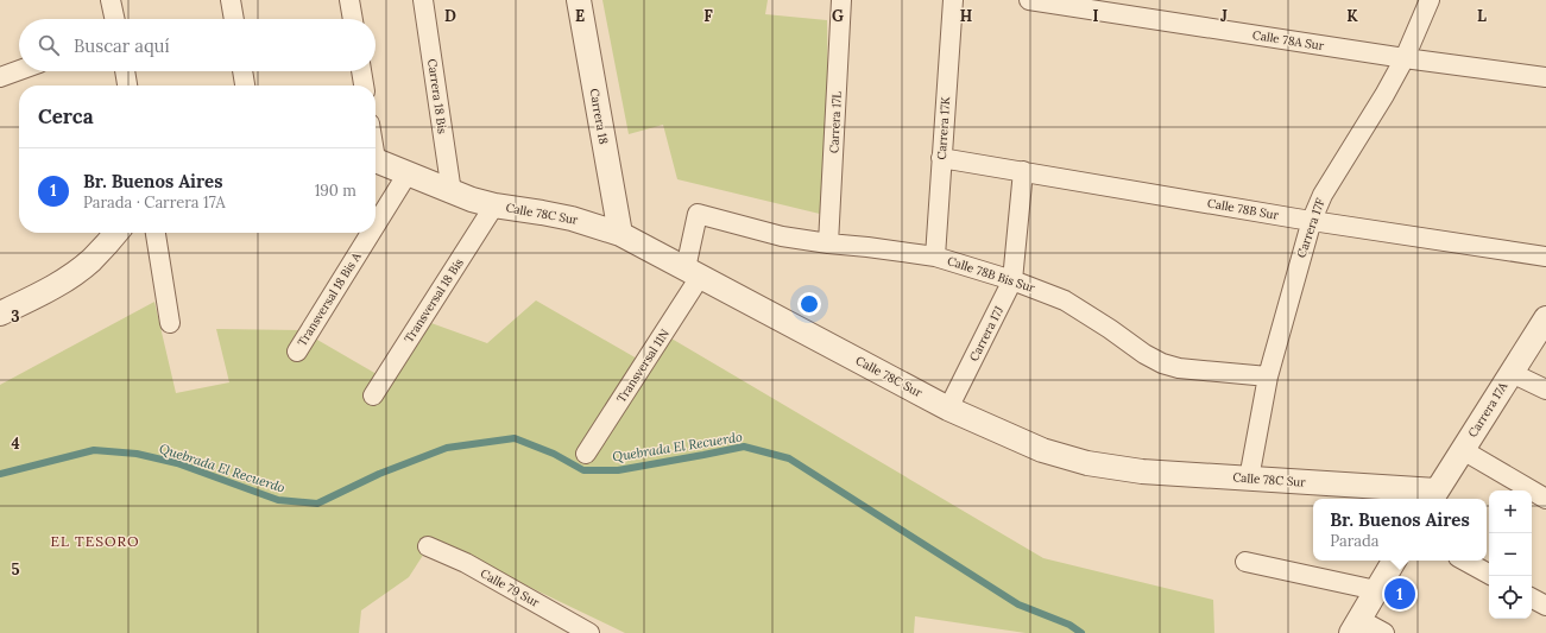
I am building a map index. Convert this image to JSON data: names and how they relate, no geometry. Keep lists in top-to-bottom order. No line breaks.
{"streets":{"street":["Calle 78A Sur","Carrera 18 Bis","Carrera 18","Carrera 17L","Carrera 17K","Calle 78B Sur","Calle 78C Sur","Carrera 17F","Calle 78B Bis Sur","Transversal 18 Bis A","Transversal 18 Bis","Carrera 17J","Transversal 11N","Carrera 17A","Calle 79 Sur"]},"crossings":[["Calle 78A Sur","Carrera 17F"],["Carrera 18 Bis","Calle 78C Sur"],["Carrera 18","Calle 78C Sur"],["Carrera 17L","Calle 78B Bis Sur"],["Carrera 17K","Calle 78B Sur"],["Carrera 17K","Calle 78B Bis Sur"],["Calle 78B Sur","Carrera 17F"],["Calle 78B Sur","Carrera 17J"],["Calle 78C Sur","Carrera 17F"],["Calle 78C Sur","Calle 78B Bis Sur"],["Calle 78C Sur","Transversal 18 Bis A"],["Calle 78C Sur","Transversal 18 Bis"],["Calle 78C Sur","Carrera 17J"],["Calle 78C Sur","Transversal 11N"],["Calle 78C Sur","Carrera 17A"],["Carrera 17F","Calle 78B Bis Sur"],["Calle 78B Bis Sur","Carrera 17J"],["Calle 78B Bis Sur","Transversal 11N"]],"districts":["EL TESORO"],"water":["Quebrada El Recuerdo"],"page":{"search":"Buscar aquí","heading":"Cerca","list":[{"mark":"1","name":"Br. Buenos Aires","note":"Parada · Carrera 17A","value":"190 m"}],"map_buttons":["+","−"],"popup":["Br. Buenos Aires","Parada"],"pins":"1"},"grid":{"columns":["D","E","F","G","H","I","J","K","L"],"rows":["3","4","5"]}}
